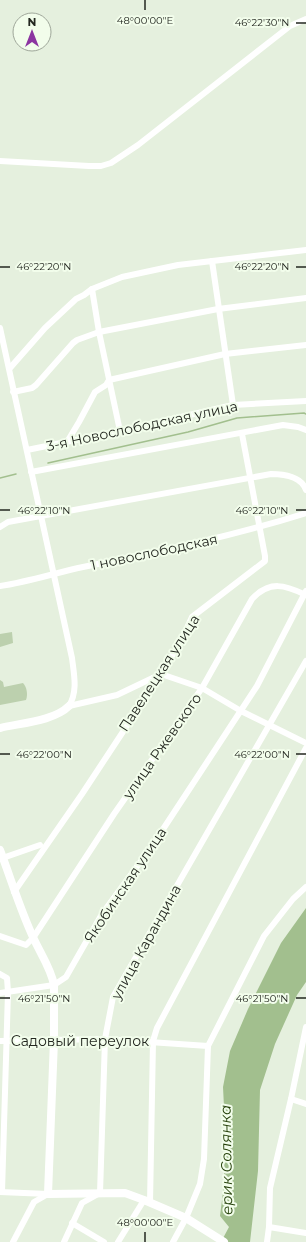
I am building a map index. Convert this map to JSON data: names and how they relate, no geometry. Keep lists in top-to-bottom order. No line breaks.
{"streets":{"street":["3-я Новослободская улица","1 новослободская","Павелецкая улица","улица Ржевского","Якобинская улица","улица Карандина","Садовый переулок"]},"crossings":[["3-я Новослободская улица","Павелецкая улица"],["1 новослободская","Павелецкая улица"],["улица Ржевского","Якобинская улица"],["улица Карандина","Садовый переулок"]],"water":["ерик Солянка"],"north":"top","coordinates":["48°00'00\"E","46°22'30\"N","46°22'20\"N","46°22'10\"N","46°22'00\"N","46°21'50\"N"]}
